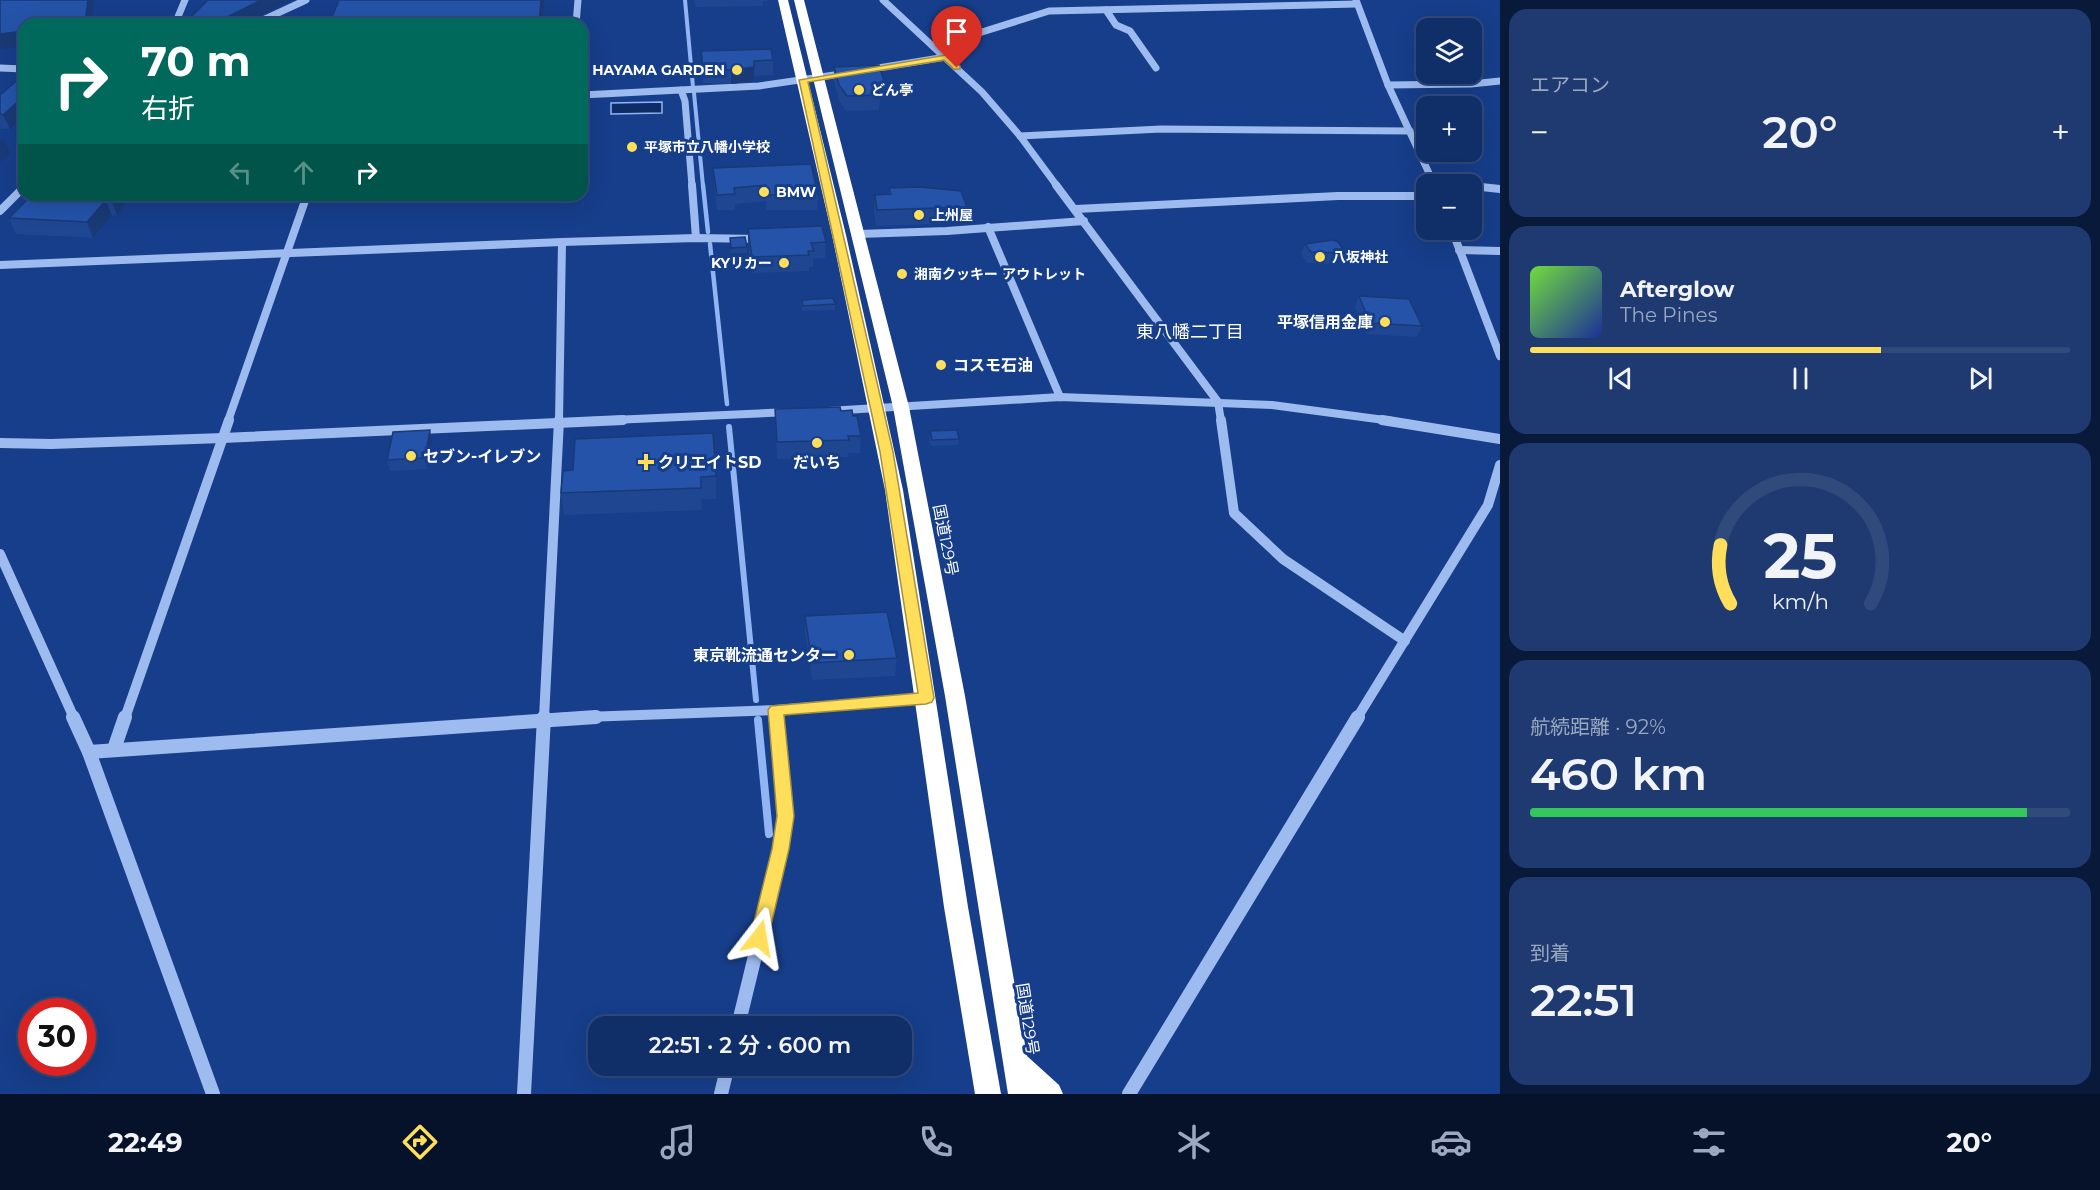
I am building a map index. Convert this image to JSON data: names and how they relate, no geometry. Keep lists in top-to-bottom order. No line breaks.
{"streets":{"highway":["国道129号"]},"districts":["東八幡二丁目"],"places":{"other":["HAYAMA GARDEN","どん亭","平塚市立八幡小学校","BMW","上州屋","八坂神社","KYリカー","湘南クッキー アウトレット","平塚信用金庫","コスモ石油","だいち","セブン-イレブン","東京靴流通センター"],"health":["クリエイトSD"]},"page":{"tile":["エアコン",["航続距離 · 92%","460 km"],["到着","22:51"]],"map_buttons":["+","−"],"turn":["70 m","右折"],"heat":["−","20°","+"],"song":["Afterglow","The Pines"],"limit":"30","trip":"22:51 · 2 分 · 600 m","tabs":["22:49","20°"],"gauge":["25","km/h"]}}
